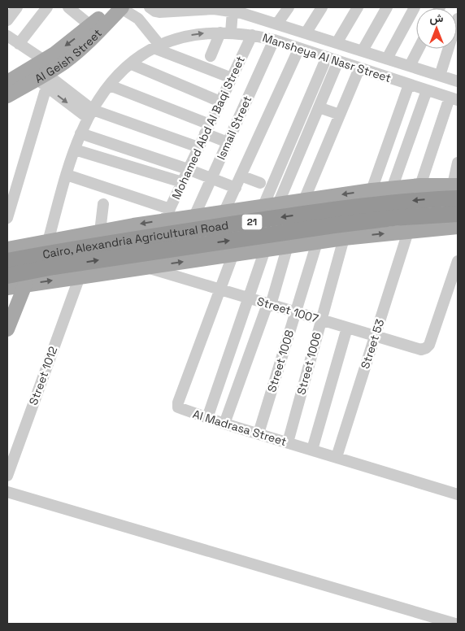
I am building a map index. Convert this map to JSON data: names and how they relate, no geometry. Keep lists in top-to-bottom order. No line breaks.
{"streets":{"highway":["21","Cairo, Alexandria Agricultural Road"],"main road":["Al Geish Street"],"street":["Mansheya Al Nasr Street","Mohamed Abd Al Baqi Street","Ismail Street","Street 1007","Street 53","Street 1008","Street 1006","Street 1012","Al Madrasa Street"]},"crossings":[["Mansheya Al Nasr Street","Mohamed Abd Al Baqi Street"],["Mansheya Al Nasr Street","Ismail Street"],["Mansheya Al Nasr Street","Cairo, Alexandria Agricultural Road"],["Street 1007","Street 53"],["Street 1007","Street 1008"],["Street 1007","Street 1006"],["Street 1007","Al Madrasa Street"],["Street 53","Al Madrasa Street"],["Street 1008","Al Madrasa Street"],["Street 1006","Al Madrasa Street"]],"north":"top"}
